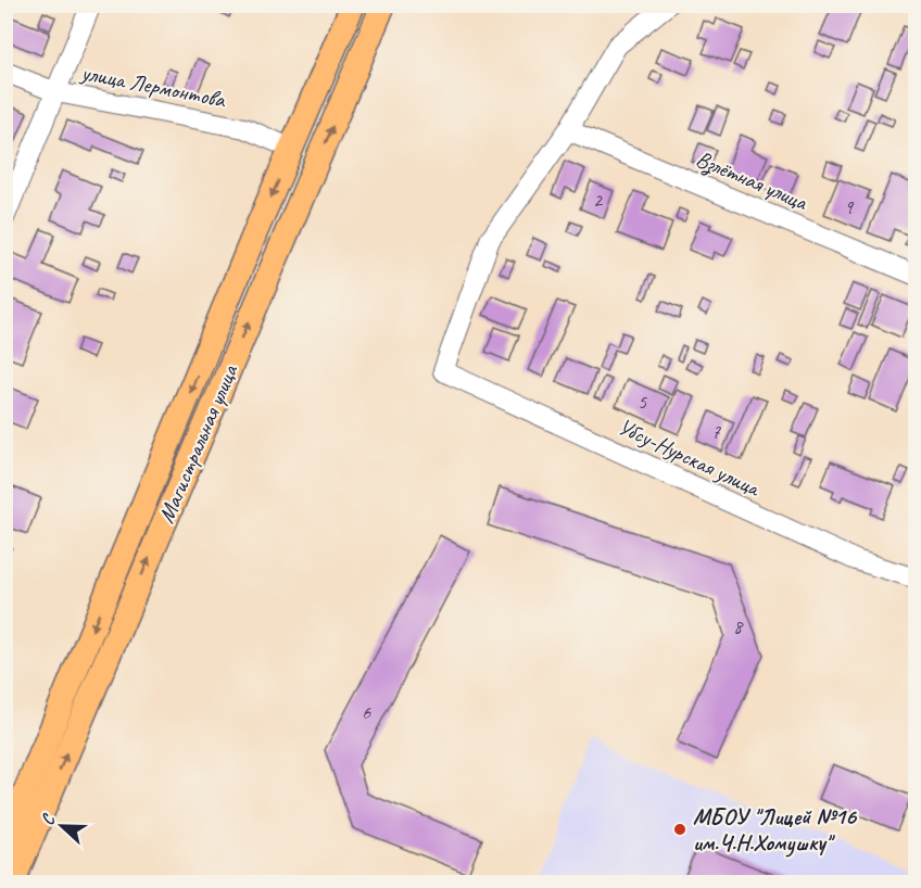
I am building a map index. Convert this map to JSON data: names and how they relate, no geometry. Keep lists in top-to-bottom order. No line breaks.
{"streets":{"main road":["Магистральная улица"],"street":["улица Лермонтова","Взлётная улица","Убсу-Нурская улица"]},"crossings":[["улица Лермонтова","Магистральная улица"],["Взлётная улица","Убсу-Нурская улица"]],"places":["МБОУ \"Лицей №16 им.Ч.Н.Хомушку\""],"house_numbers":["2","9","5","7","8","6"],"north":"left"}
